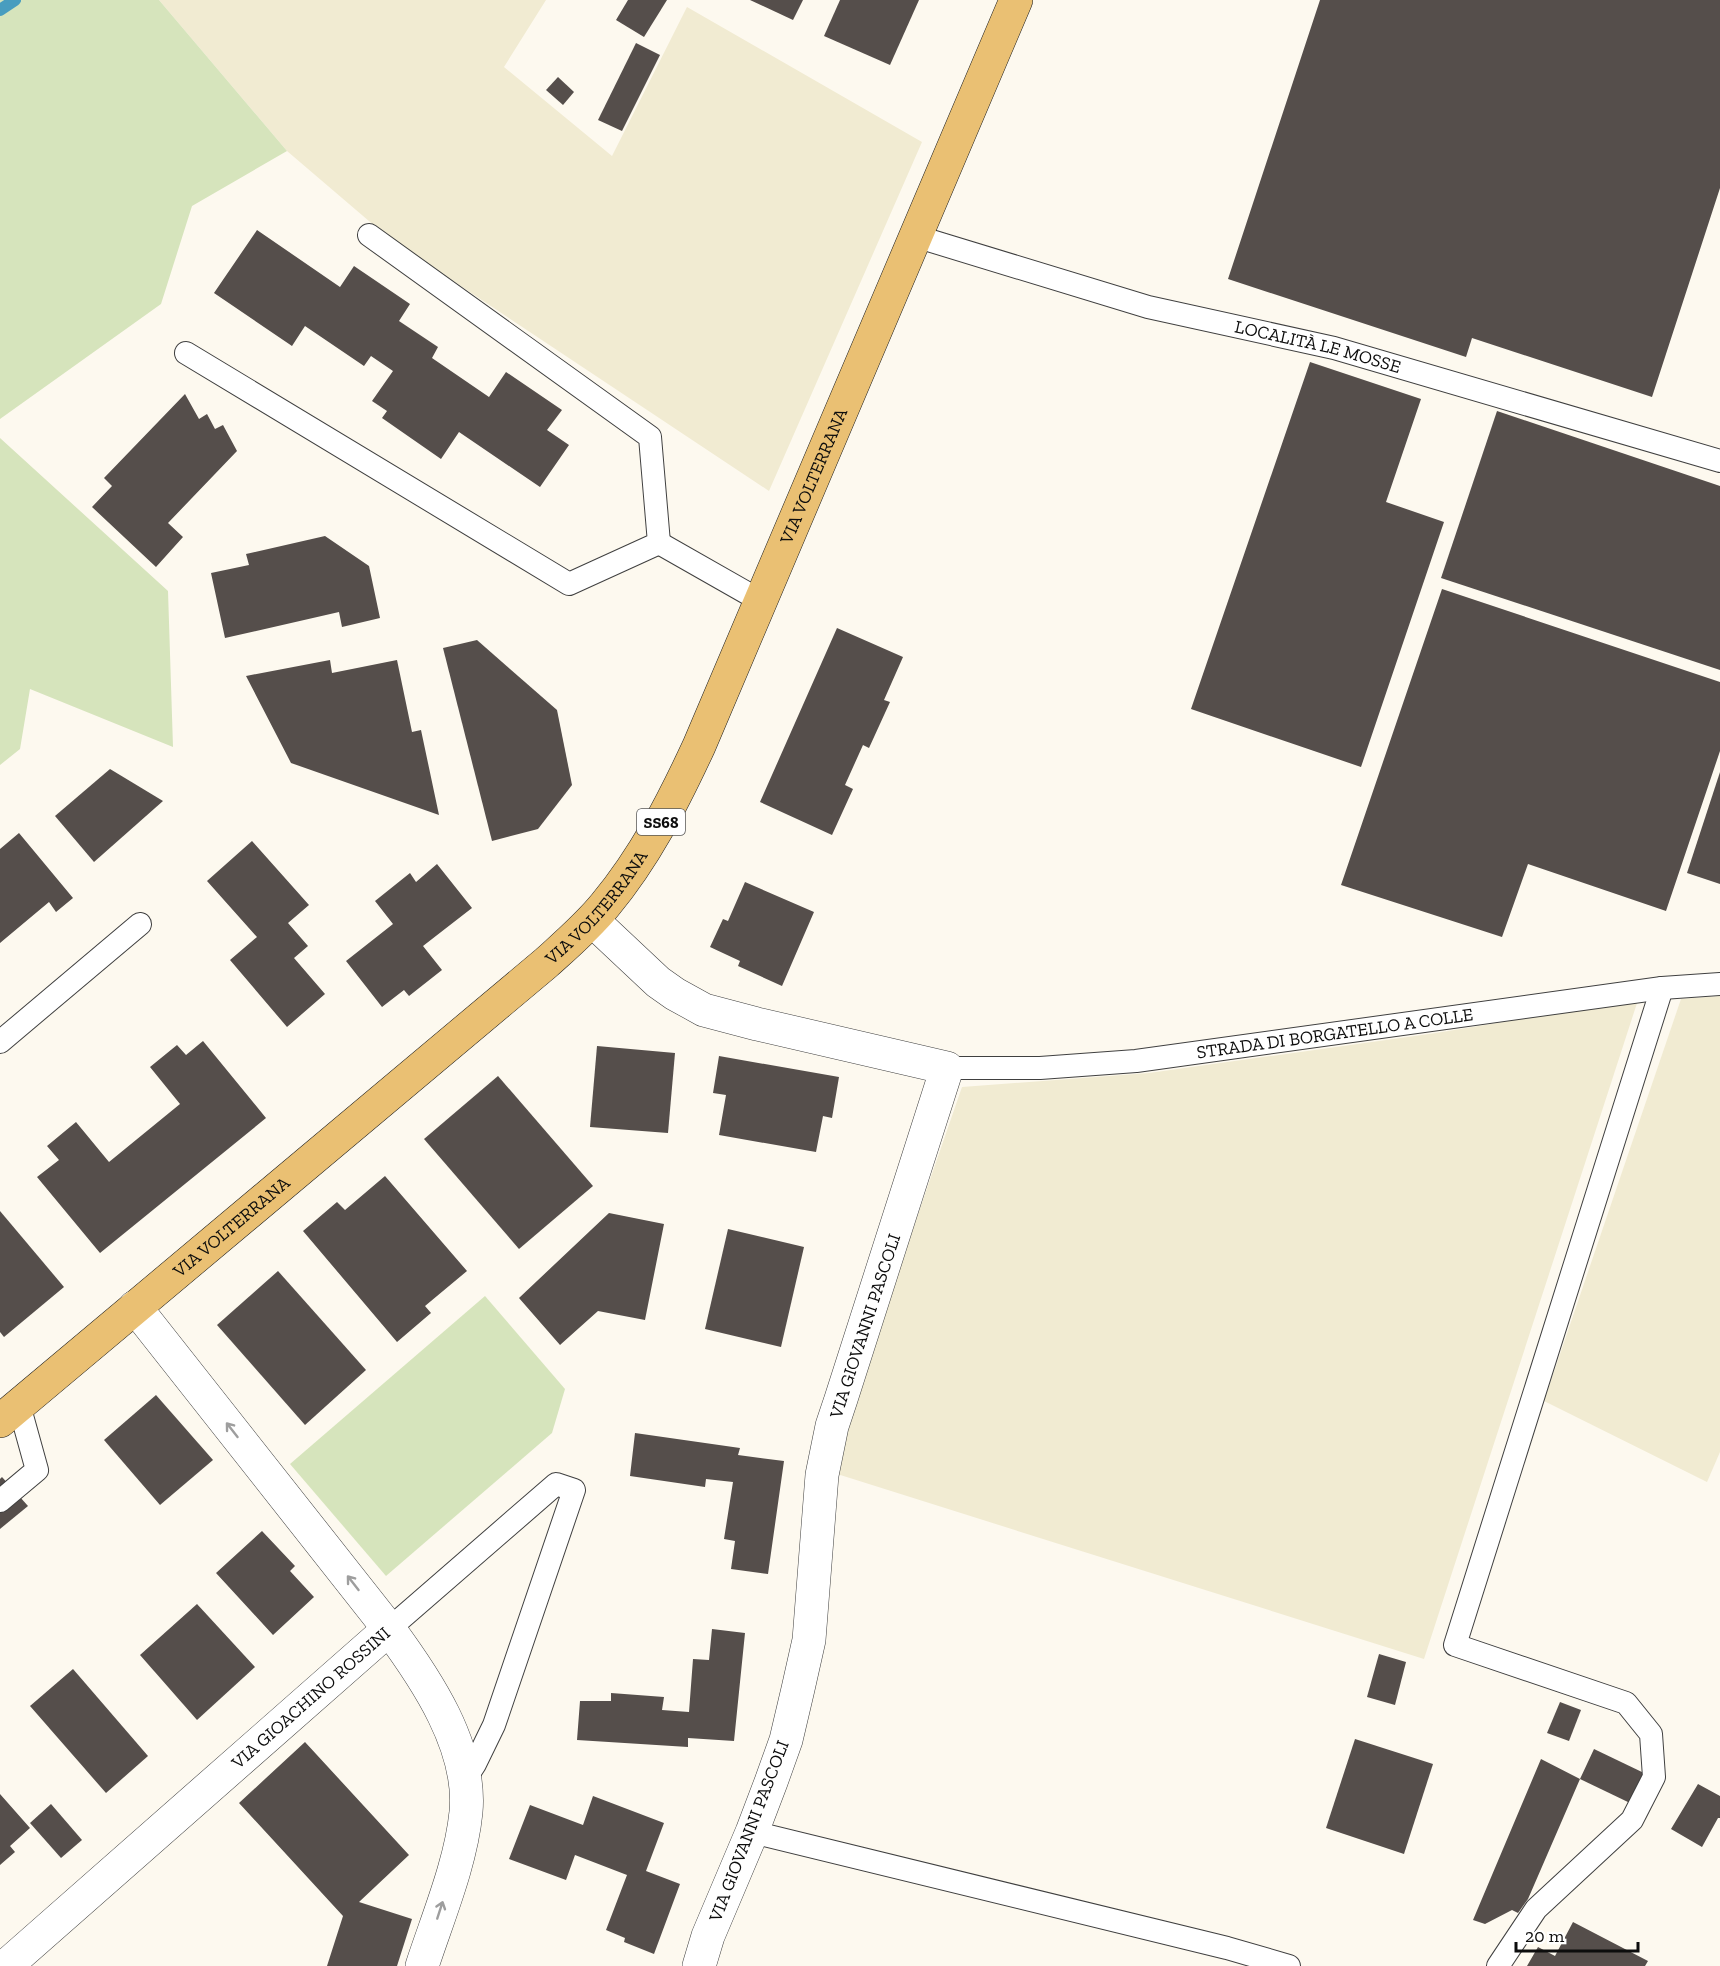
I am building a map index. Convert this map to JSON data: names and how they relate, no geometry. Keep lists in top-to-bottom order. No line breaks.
{"streets":{"main road":["VIA VOLTERRANA","SS68"],"street":["VIA GIOVANNI PASCOLI","VIA GIOACHINO ROSSINI"],"lane":["LOCALITÀ LE MOSSE","STRADA DI BORGATELLO A COLLE"]},"crossings":[["LOCALITÀ LE MOSSE","VIA VOLTERRANA"],["VIA VOLTERRANA","VIA GIOACHINO ROSSINI"],["STRADA DI BORGATELLO A COLLE","VIA GIOVANNI PASCOLI"]],"one_way":["VIA GIOACHINO ROSSINI"],"scale_bar":"20 m"}
